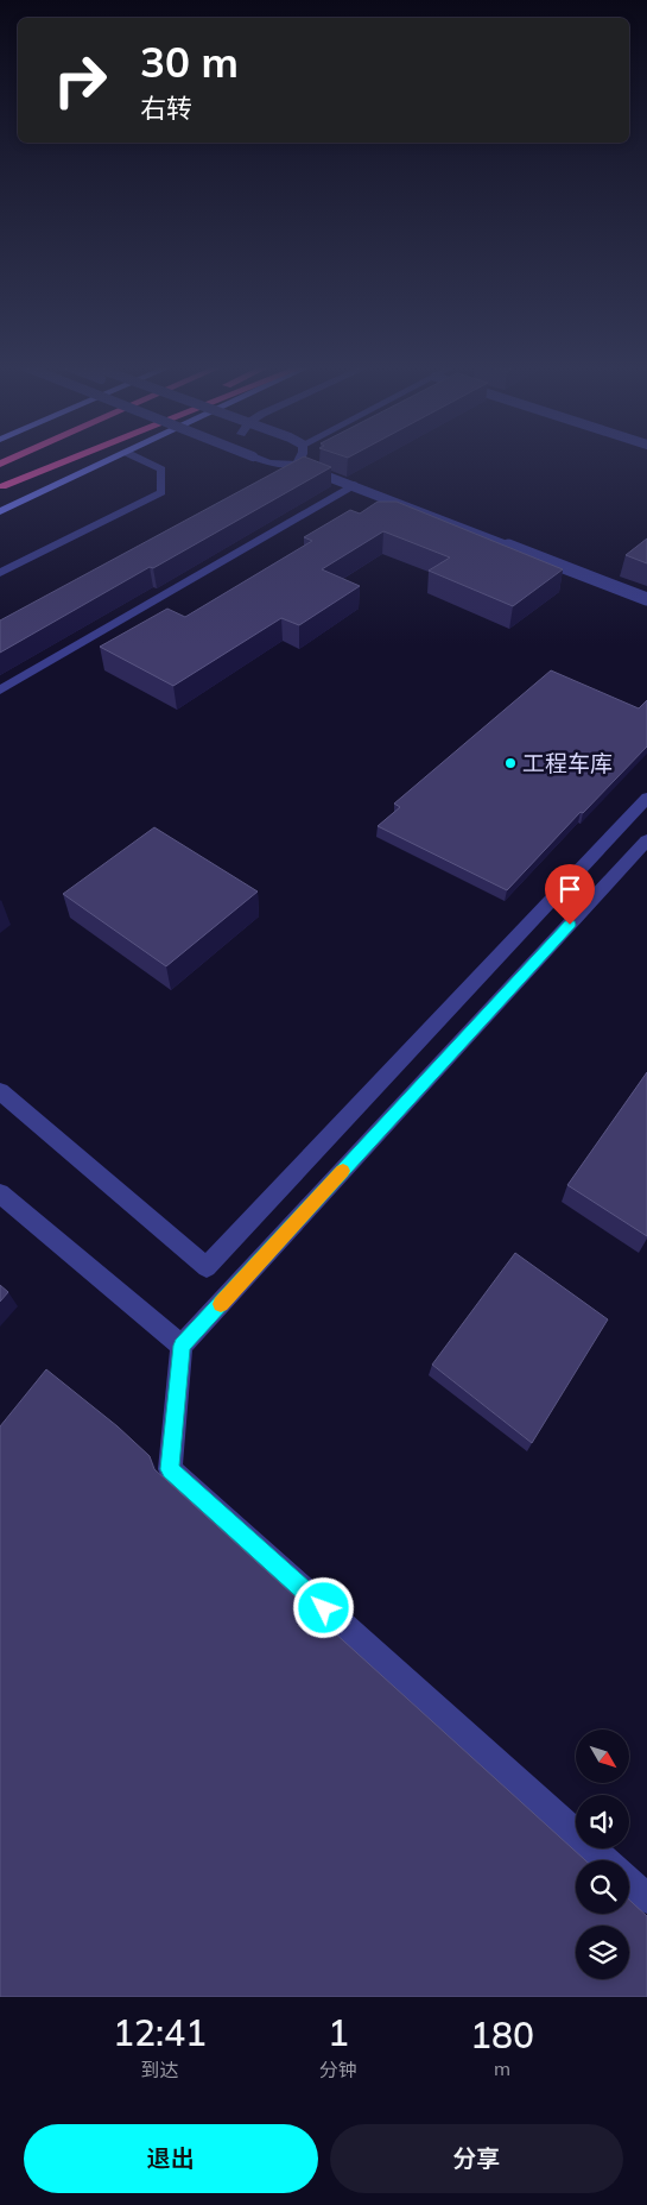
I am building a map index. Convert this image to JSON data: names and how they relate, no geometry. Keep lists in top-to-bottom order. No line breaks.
{"places":["工程车库"],"north":"bottom right","page":{"turn":["30 m","右转"],"eta":["12:41","到达","1","分钟","180","m"],"buttons":["退出","分享"]}}
